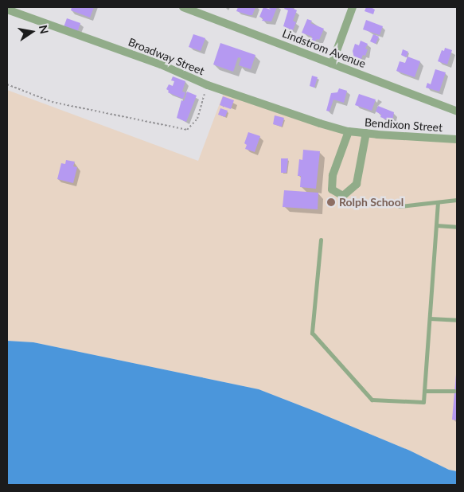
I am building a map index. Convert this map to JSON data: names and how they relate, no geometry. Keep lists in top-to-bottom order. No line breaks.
{"streets":{"street":["Lindstrom Avenue","Broadway Street","Bendixon Street"]},"crossings":[["Broadway Street","Bendixon Street"]],"places":["Rolph School"],"north":"right"}
